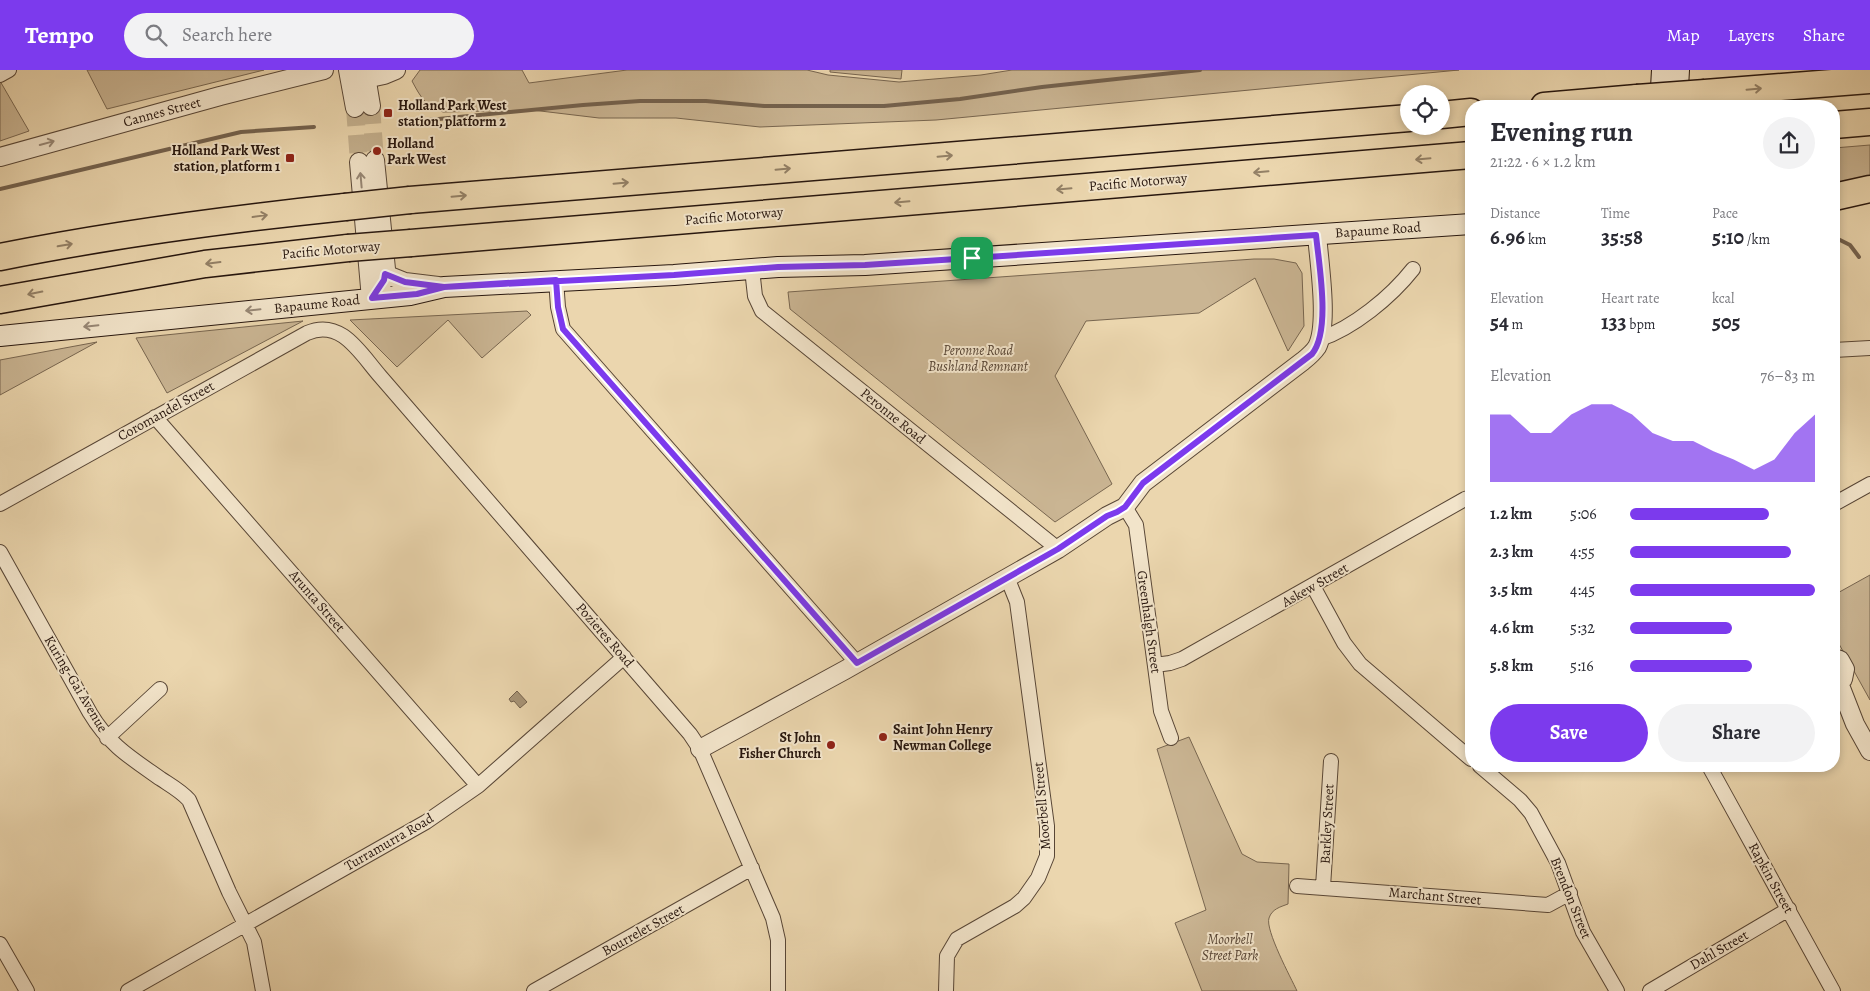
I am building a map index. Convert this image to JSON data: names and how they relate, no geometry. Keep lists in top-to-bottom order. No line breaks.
{"streets":{"highway":["Pacific Motorway"],"main road":["Bapaume Road"],"street":["Cannes Street","Coromandel Street","Peronne Road","Askew Street","Arunta Street","Greenhalgh Street","Pozieres Road","Kuring-Gai Avenue","Moorbell Street","Barkley Street","Turramurra Road","Rapkin Street","Marchant Street","Brendon Street","Bourrelet Street","Dahl Street"]},"crossings":[["Bapaume Road","Peronne Road"],["Coromandel Street","Arunta Street"],["Coromandel Street","Pozieres Road"],["Askew Street","Greenhalgh Street"],["Arunta Street","Turramurra Road"],["Pozieres Road","Turramurra Road"],["Pozieres Road","Bourrelet Street"],["Kuring-Gai Avenue","Turramurra Road"],["Barkley Street","Marchant Street"],["Rapkin Street","Dahl Street"],["Marchant Street","Brendon Street"]],"one_way":["Cannes Street"],"parks":["Peronne Road Bushland Remnant","Moorbell Street Park"],"places":{"transit":["Holland Park West station, platform 2","Holland Park West station, platform 1"],"other":["Holland Park West","Saint John Henry Newman College","St John Fisher Church"]},"page":{"header":"Tempo","search":"Search here","nav":["Map","Layers","Share"],"heading":["Evening run","21:22 · 6 × 1.2 km"],"stats":[["Distance","6.96 km"],["Time","35:58"],["Pace","5:10 /km"],["Elevation","54 m"],["Heart rate","133 bpm"],["kcal","505"]],"chart":["Elevation","76–83 m"],"list":[{"name":"1.2 km","note":"5:06"},{"name":"2.3 km","note":"4:55"},{"name":"3.5 km","note":"4:45"},{"name":"4.6 km","note":"5:32"},{"name":"5.8 km","note":"5:16"}],"buttons":["Save","Share"]}}
